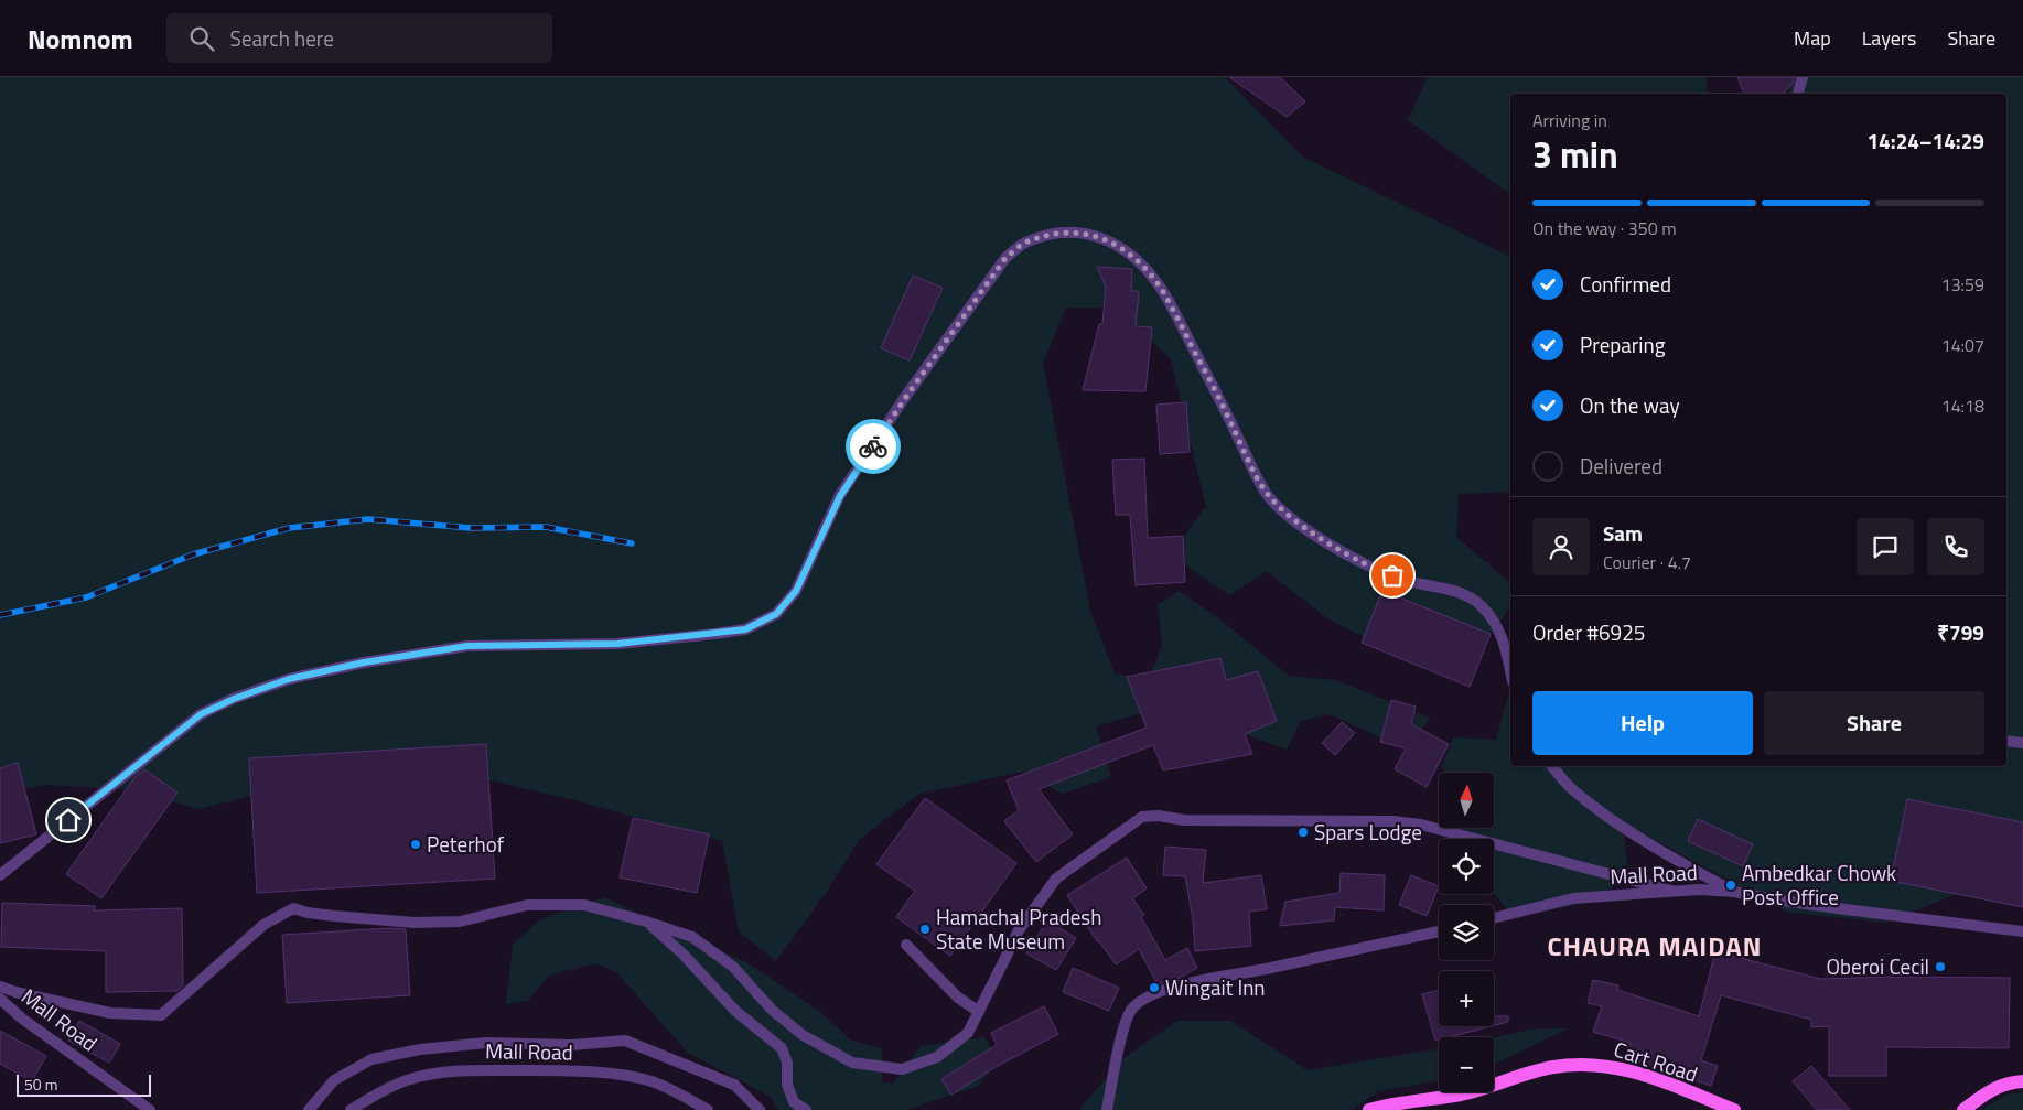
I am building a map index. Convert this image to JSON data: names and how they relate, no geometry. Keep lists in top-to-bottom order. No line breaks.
{"streets":{"main road":["Cart Road"],"street":["Mall Road"]},"districts":["CHAURA MAIDAN"],"places":["Spars Lodge","Peterhof","Ambedkar Chowk Post Office","Hamachal Pradesh State Museum","Oberoi Cecil","Wingait Inn"],"scale_bar":"50 m","north":"top","page":{"header":"Nomnom","search":"Search here","nav":["Map","Layers","Share"],"heading":["3 min","Arriving in","14:24–14:29"],"panel":["Sam","Courier · 4.7","Order #6925","₹799"],"bar":"On the way · 350 m","list":[["Confirmed","13:59"],["Preparing","14:07"],["On the way","14:18"],"Delivered"],"buttons":["Help","Share"],"map_buttons":["+","−"],"scale":"50 m"}}
